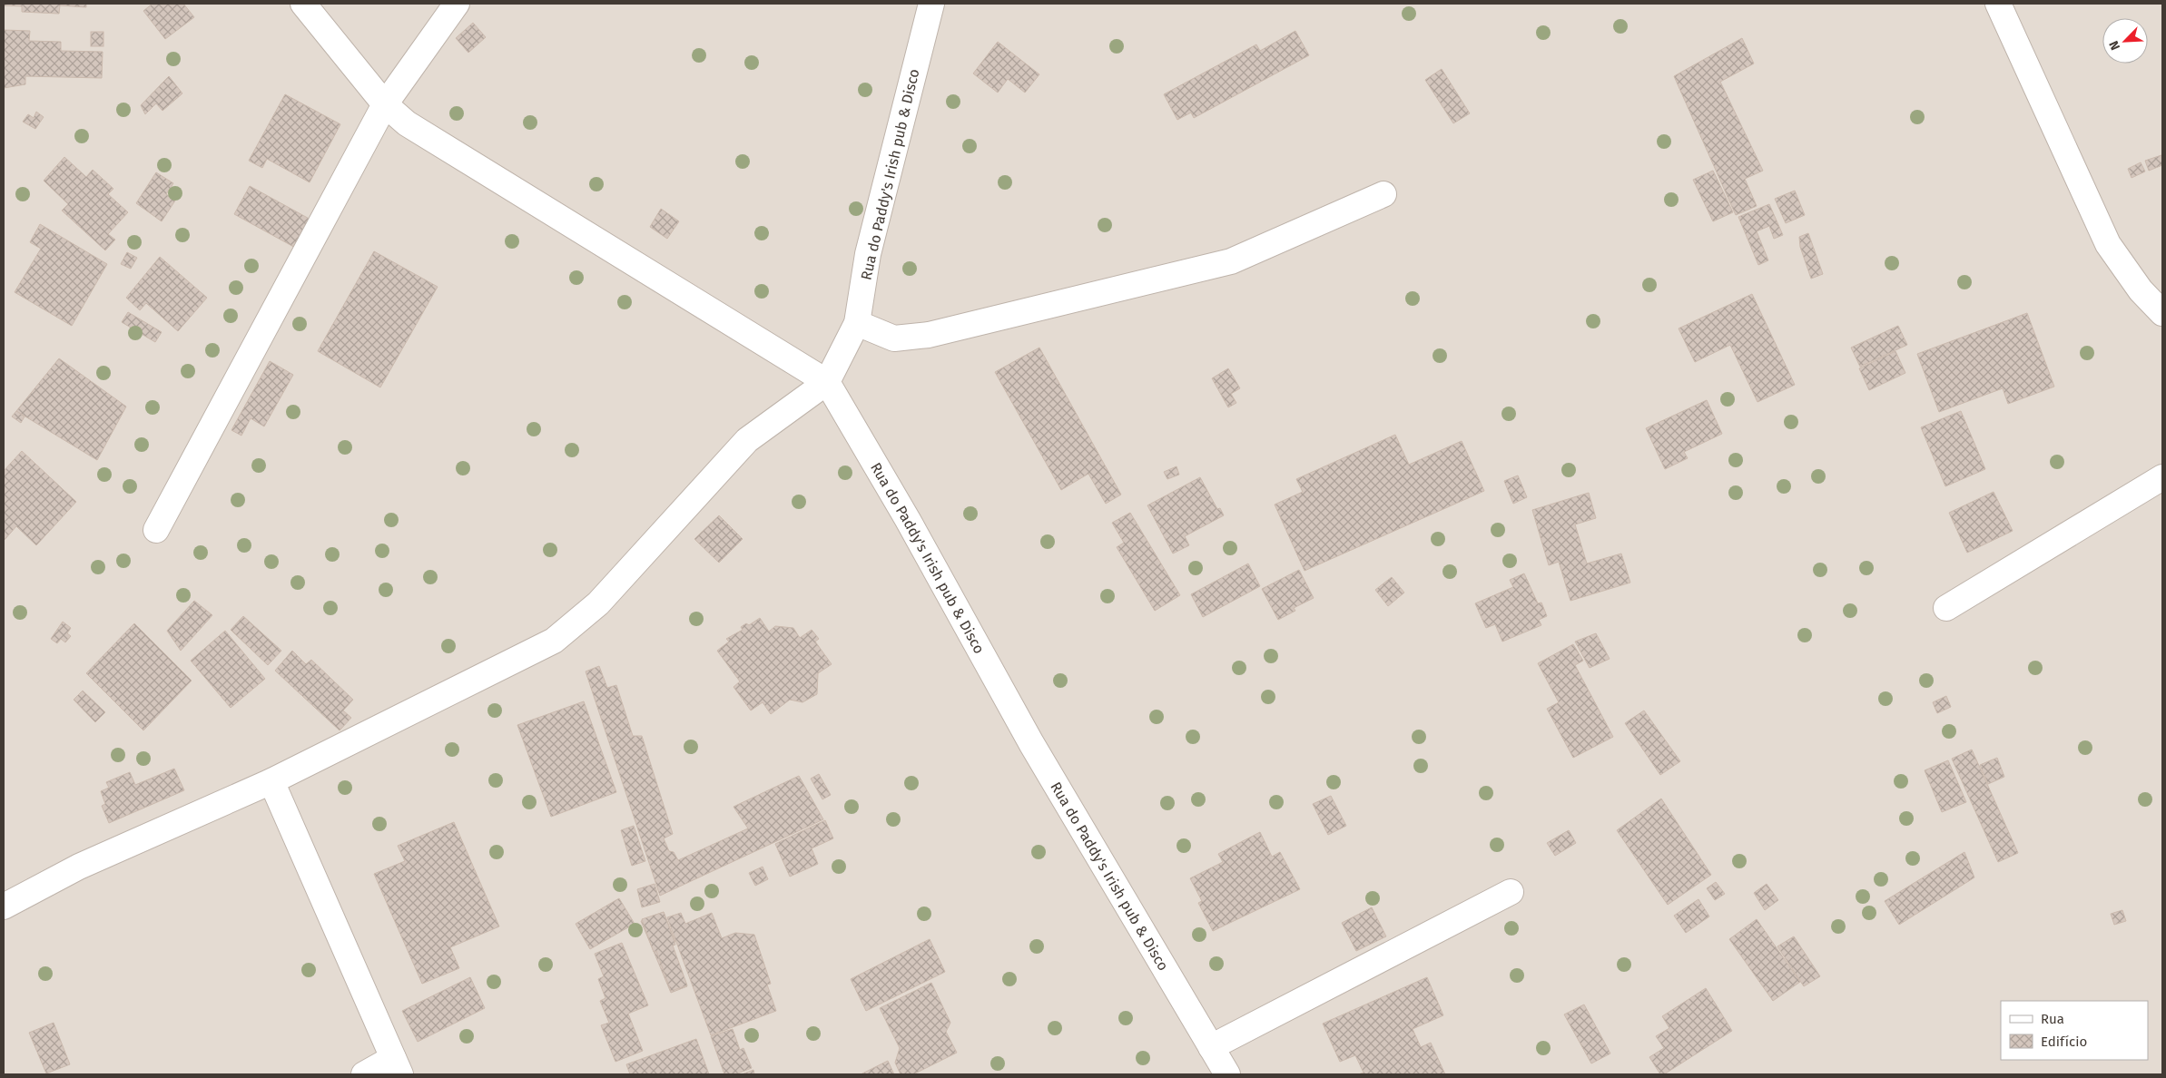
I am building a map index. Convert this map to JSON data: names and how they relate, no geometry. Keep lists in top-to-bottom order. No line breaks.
{"streets":{"street":["Rua do Paddy's Irish pub & Disco"]},"legend":["Rua","Edifício"],"north":"bottom left"}
